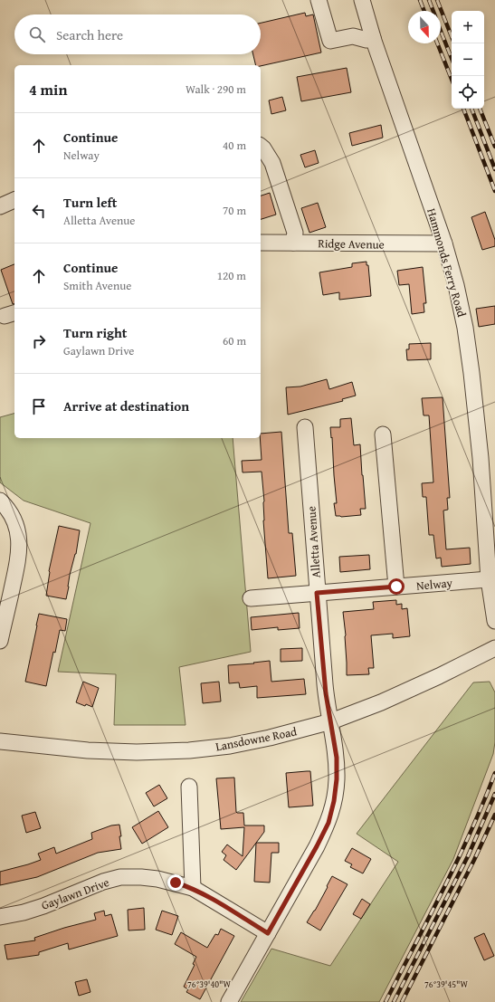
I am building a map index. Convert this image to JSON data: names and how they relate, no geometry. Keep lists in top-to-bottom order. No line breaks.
{"streets":{"street":["Ridge Avenue","Hammonds Ferry Road","Alletta Avenue","Nelway","Lansdowne Road","Gaylawn Drive"]},"crossings":[["Ridge Avenue","Hammonds Ferry Road"],["Hammonds Ferry Road","Nelway"],["Alletta Avenue","Nelway"],["Alletta Avenue","Lansdowne Road"],["Alletta Avenue","Gaylawn Drive"]],"north":"bottom","page":{"map_buttons":["+","−"],"search":"Search here","heading":["4 min","Walk · 290 m"],"list":[["Continue","Nelway","40 m"],["Turn left","Alletta Avenue","70 m"],["Continue","Smith Avenue","120 m"],["Turn right","Gaylawn Drive","60 m"],"Arrive at destination"]},"coordinates":["76°39'40\"W","76°39'45\"W"]}
